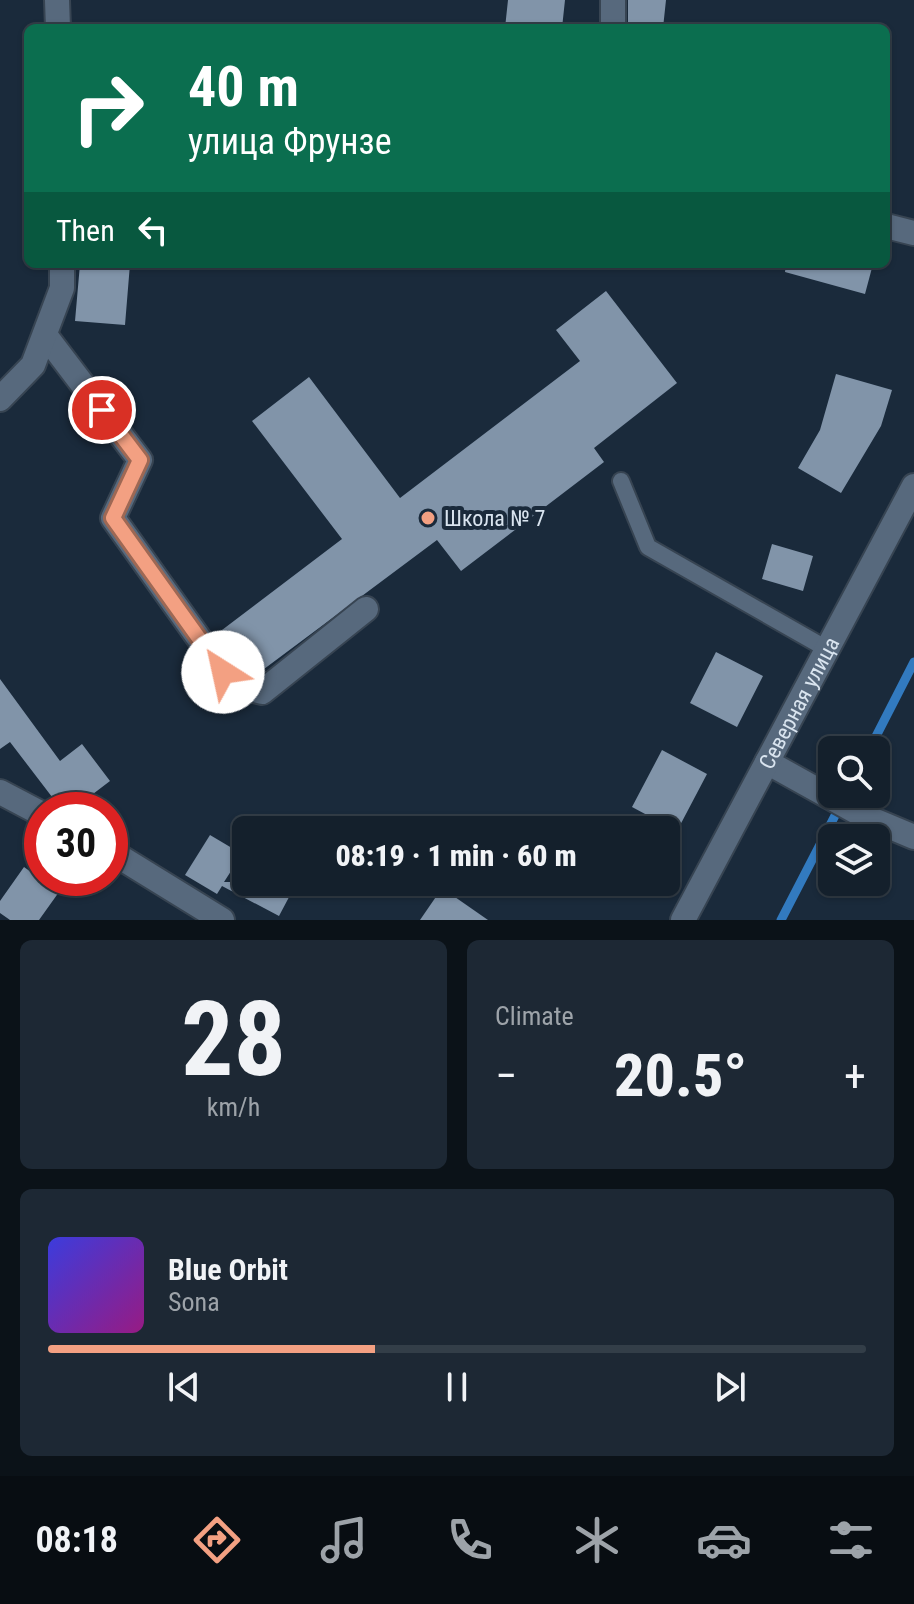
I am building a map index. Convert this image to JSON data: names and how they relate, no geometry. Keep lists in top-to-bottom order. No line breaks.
{"streets":{"street":["Северная улица"]},"places":["Школа № 7"],"page":{"turn":["40 m","улица Фрунзе"],"then":"Then","limit":"30","trip":"08:19 · 1 min · 60 m","tile":[["28","km/h"],"Climate"],"heat":["−","20.5°","+"],"song":["Blue Orbit","Sona"],"tabs":"08:18"}}
